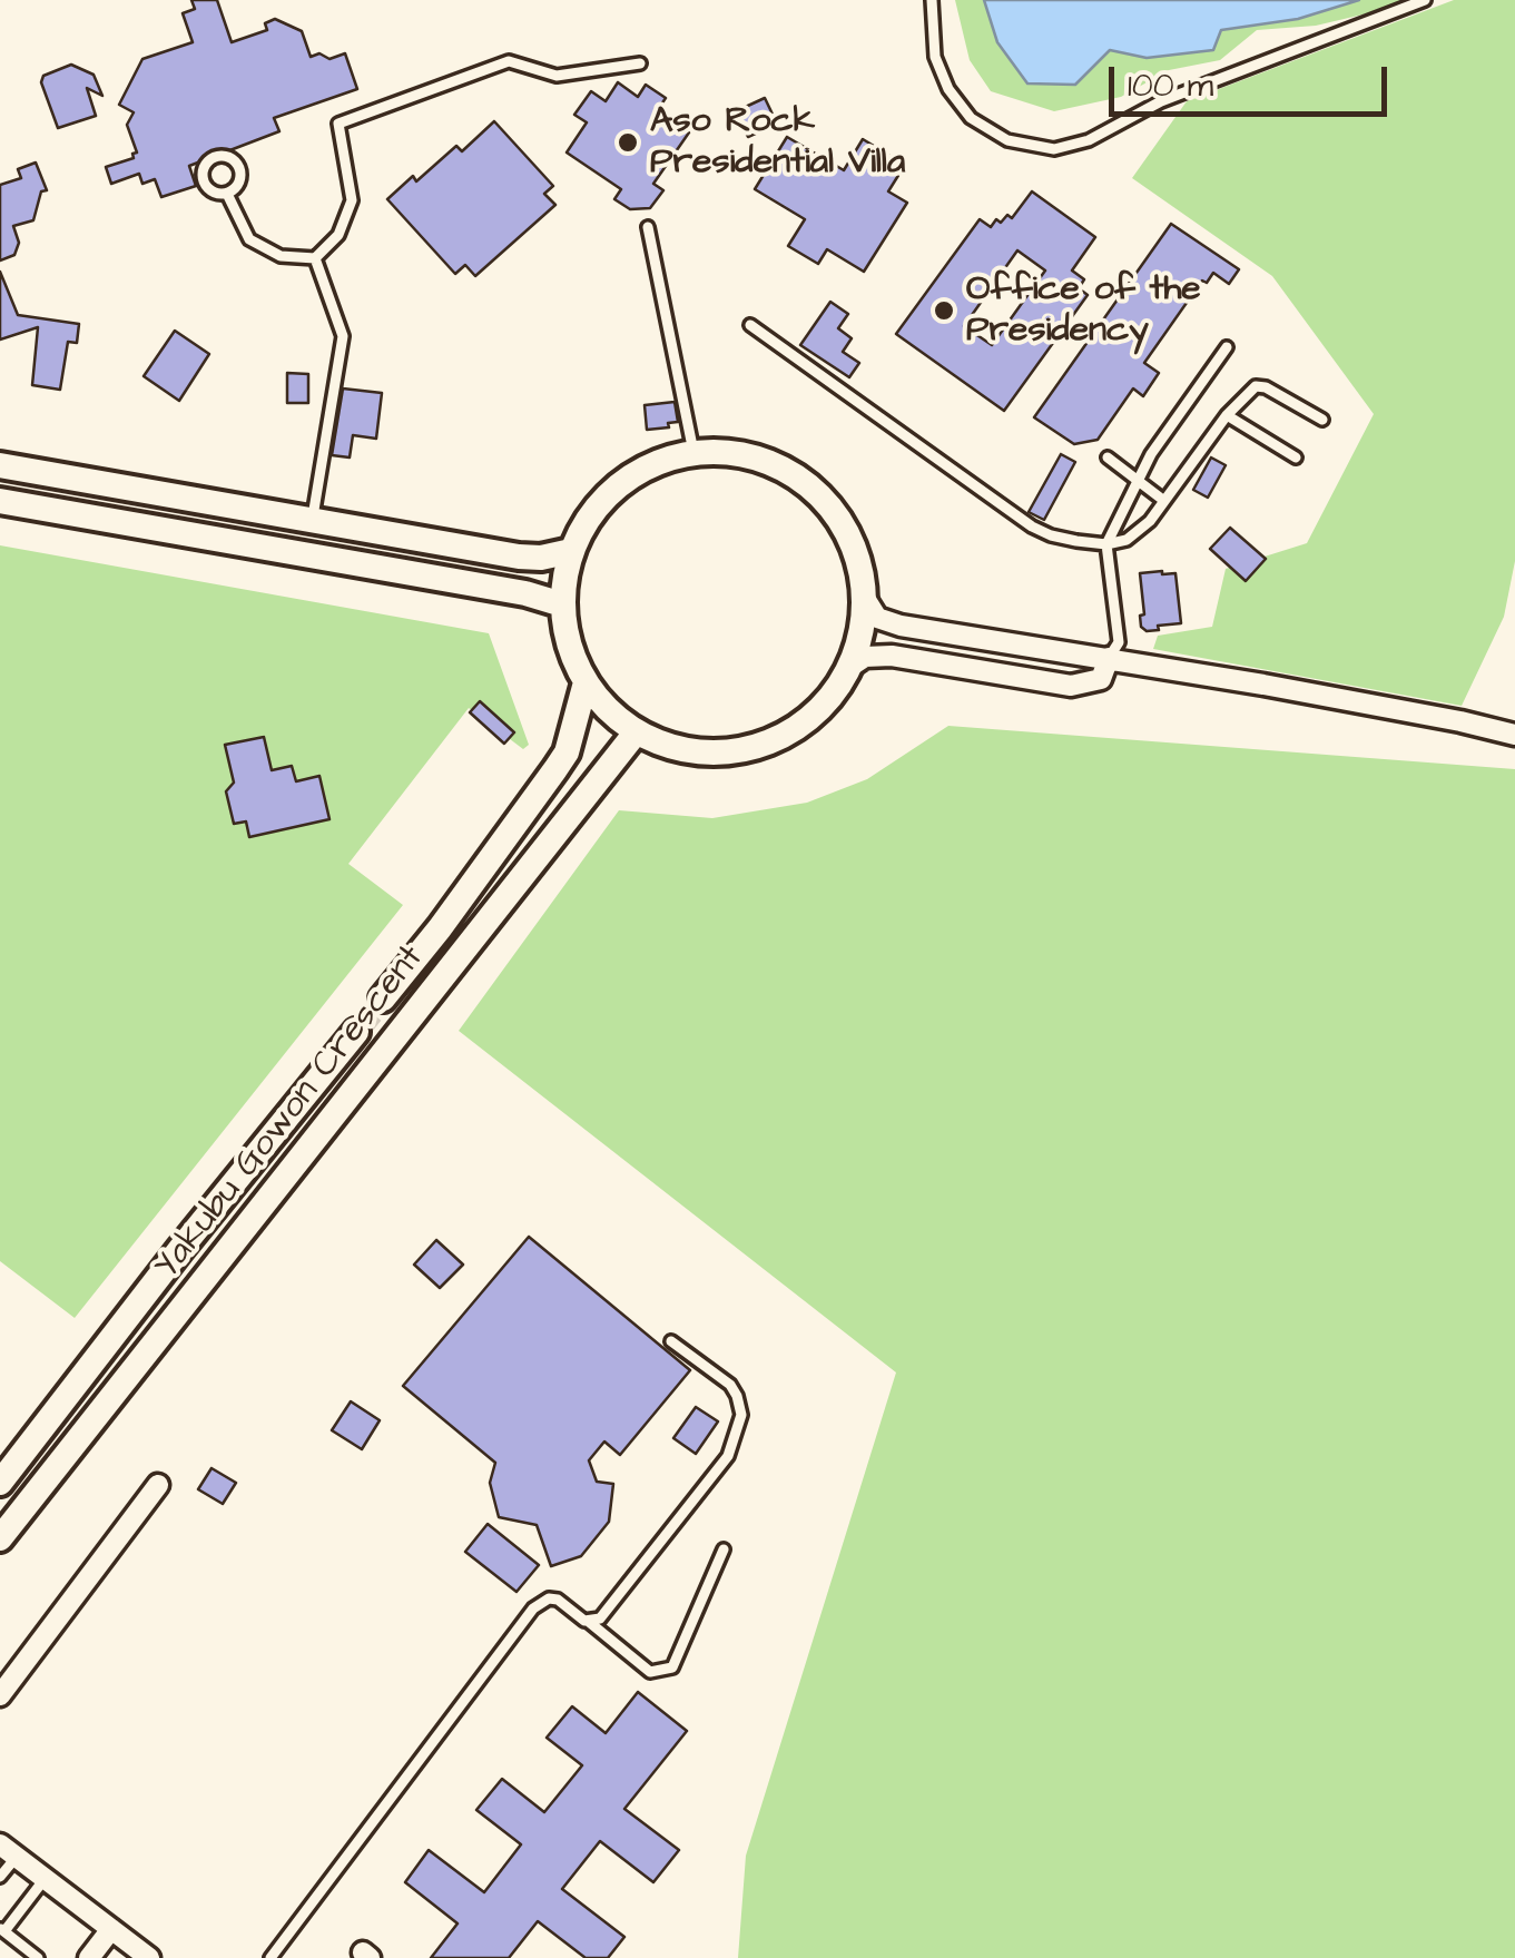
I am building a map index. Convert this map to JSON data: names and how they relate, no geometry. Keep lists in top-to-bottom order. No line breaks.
{"streets":{"street":["Yakubu Gowon Crescent"]},"places":["Aso Rock Presidential Villa","Office of the Presidency"],"scale_bar":"100 m"}
